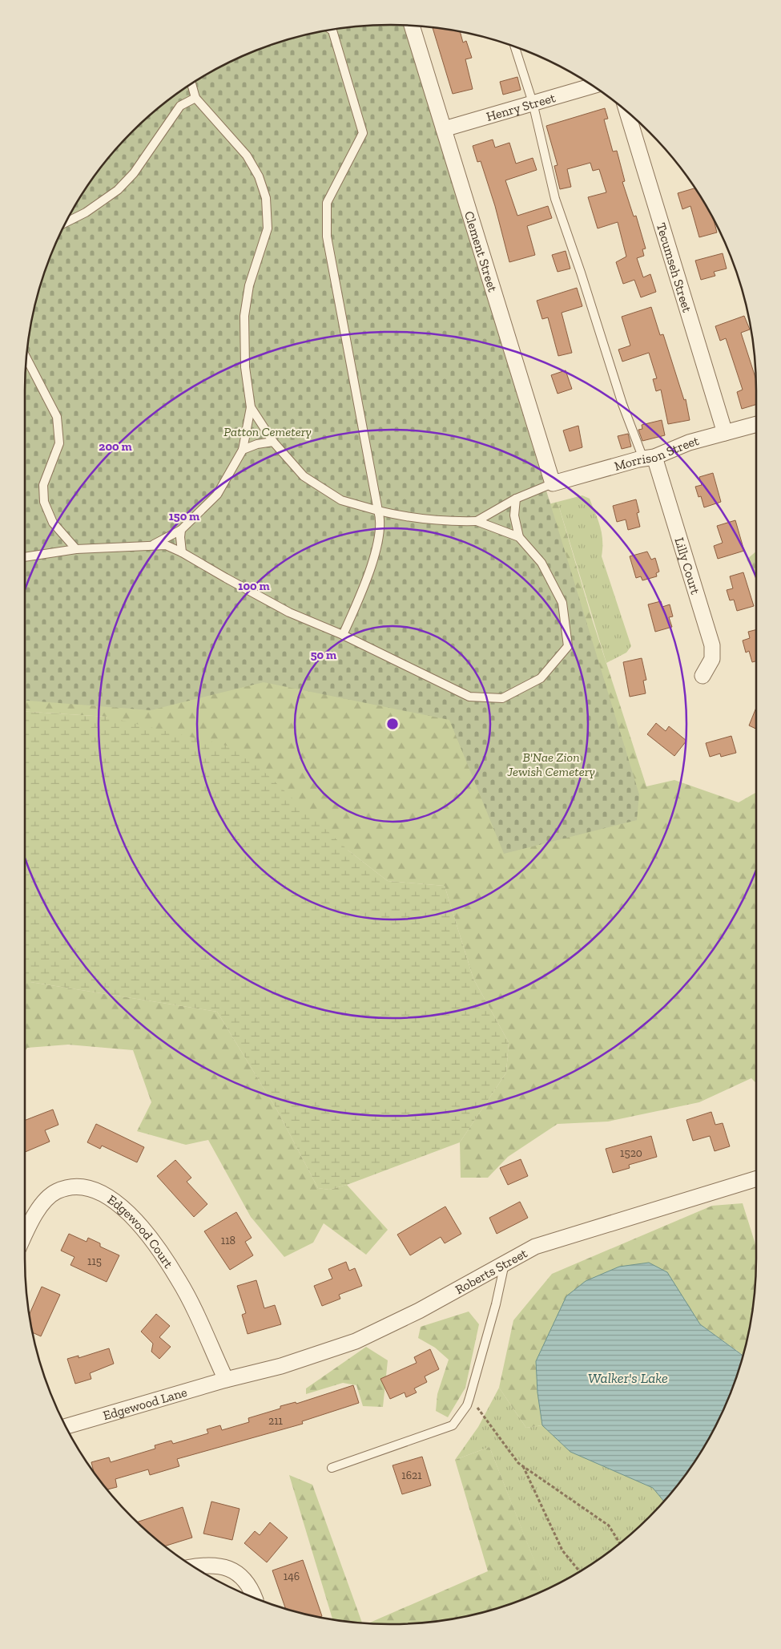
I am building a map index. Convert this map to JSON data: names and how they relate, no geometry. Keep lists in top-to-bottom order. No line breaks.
{"streets":{"street":["Henry Street","Clement Street","Tecumseh Street","Morrison Street","Lilly Court","Edgewood Court","Roberts Street","Edgewood Lane"]},"crossings":[["Henry Street","Clement Street"],["Clement Street","Morrison Street"],["Tecumseh Street","Morrison Street"],["Morrison Street","Lilly Court"],["Edgewood Court","Roberts Street"],["Edgewood Court","Edgewood Lane"],["Roberts Street","Edgewood Lane"]],"water":["Walker's Lake"],"parks":["Patton Cemetery","B'Nae Zion Jewish Cemetery"],"house_numbers":["1520","118","115","211","1621","146"],"rings":["200 m","150 m","100 m","50 m"]}
